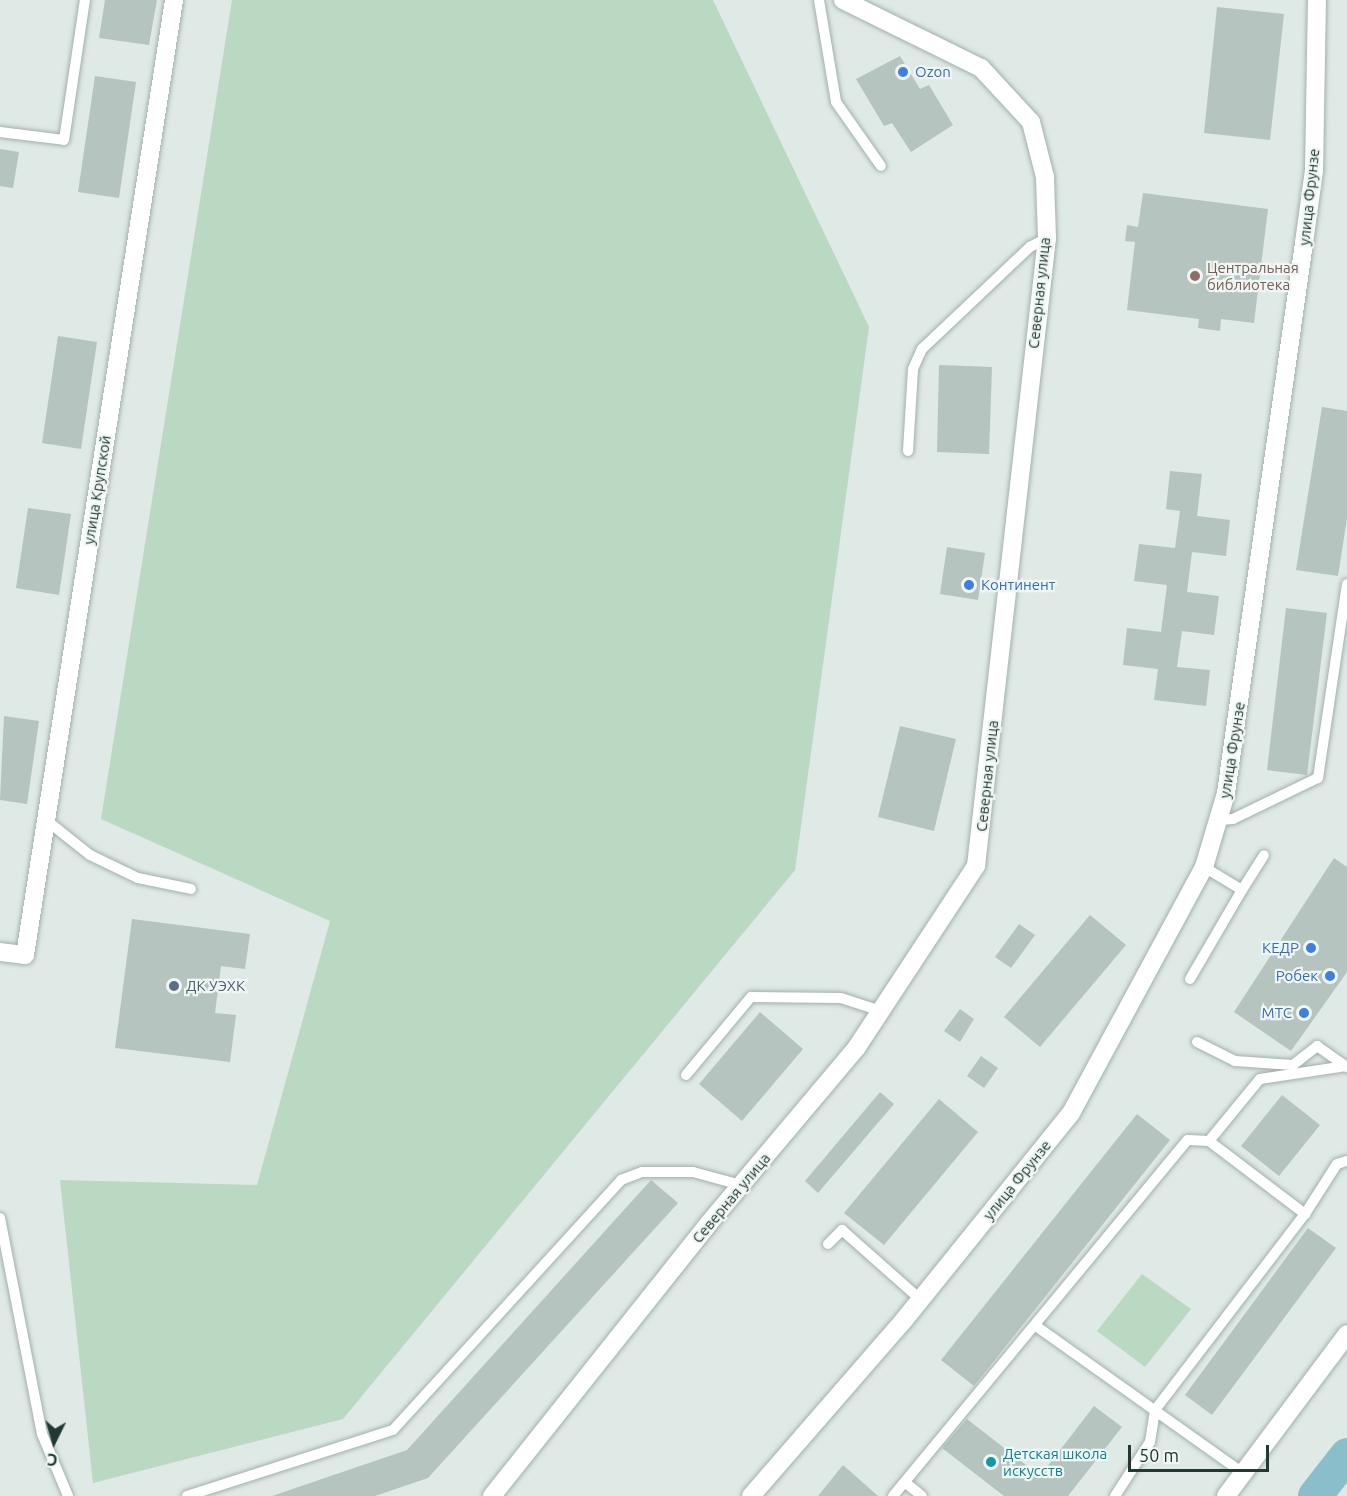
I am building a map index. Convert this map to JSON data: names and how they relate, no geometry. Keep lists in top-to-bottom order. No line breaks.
{"streets":{"street":["улица Фрунзе","Северная улица","улица Крупской"]},"places":["Ozon","Центральная библиотека","Континент","КЕДР","Робек","ДК УЭХК","МТС","Детская школа искусств"],"scale_bar":"50 m","north":"bottom"}
